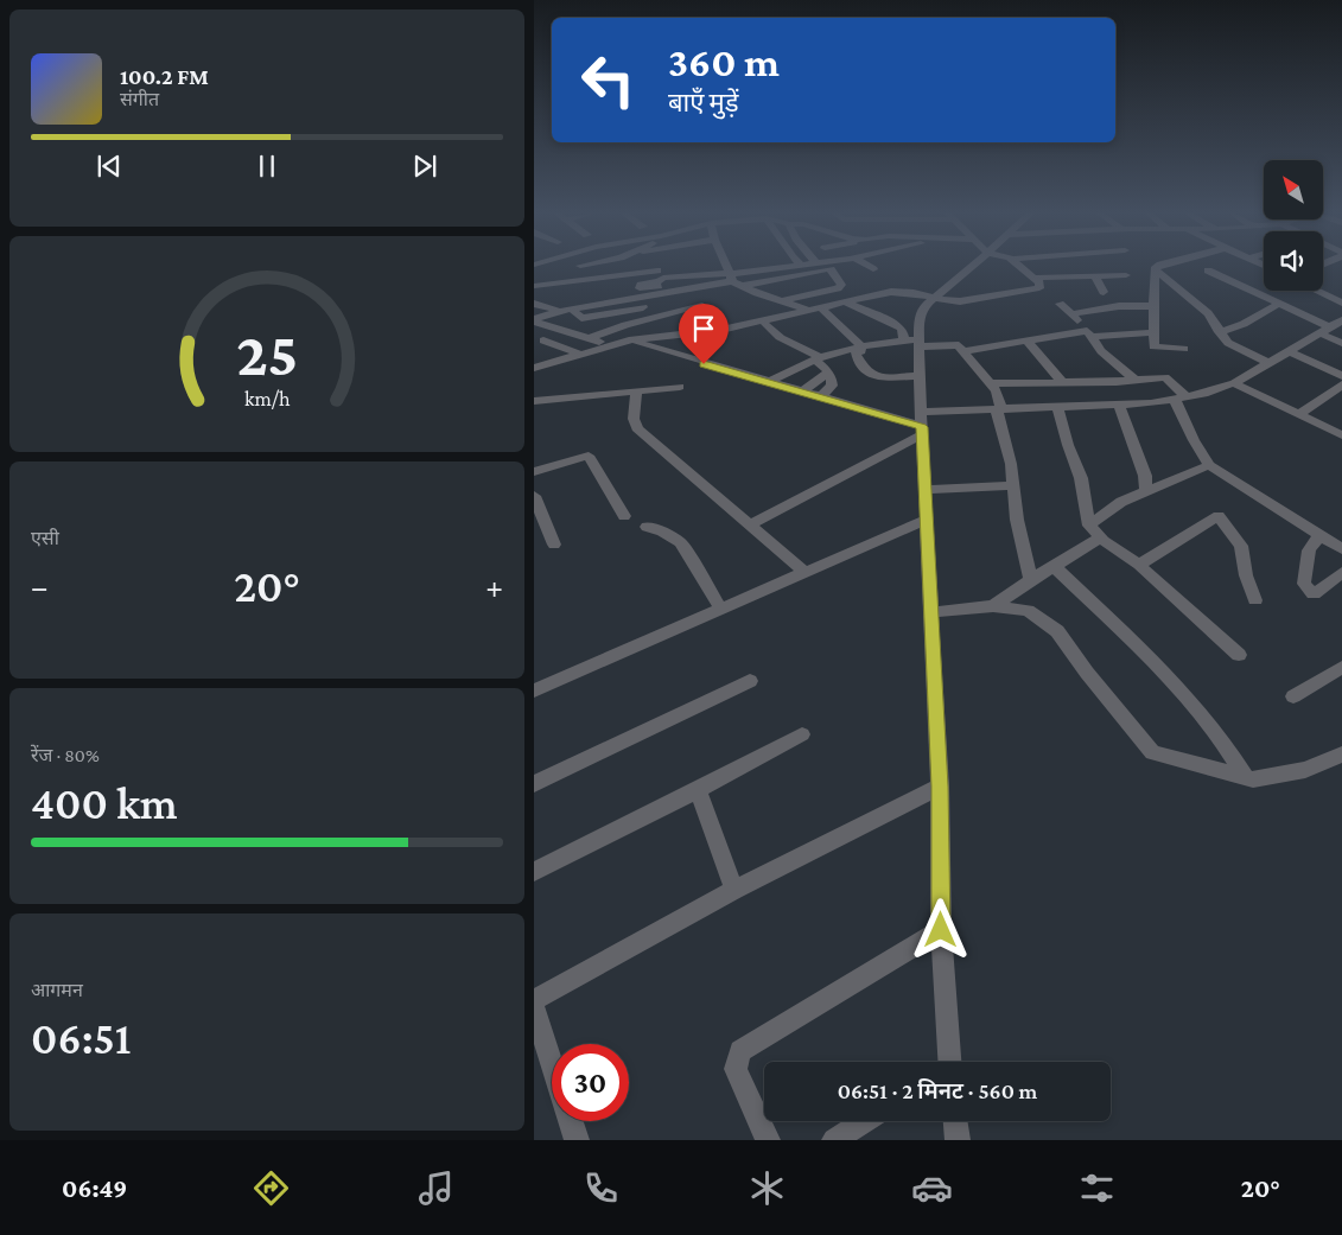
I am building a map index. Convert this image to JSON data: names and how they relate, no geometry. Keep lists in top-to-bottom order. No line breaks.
{"north":"top left","page":{"turn":["360 m","बाएँ मुड़ें"],"song":["100.2 FM","संगीत"],"tile":["एसी",["रेंज · 80%","400 km"],["आगमन","06:51"]],"heat":["−","20°","+"],"limit":"30","trip":"06:51 · 2 मिनट · 560 m","tabs":["06:49","20°"],"gauge":["25","km/h"]}}
